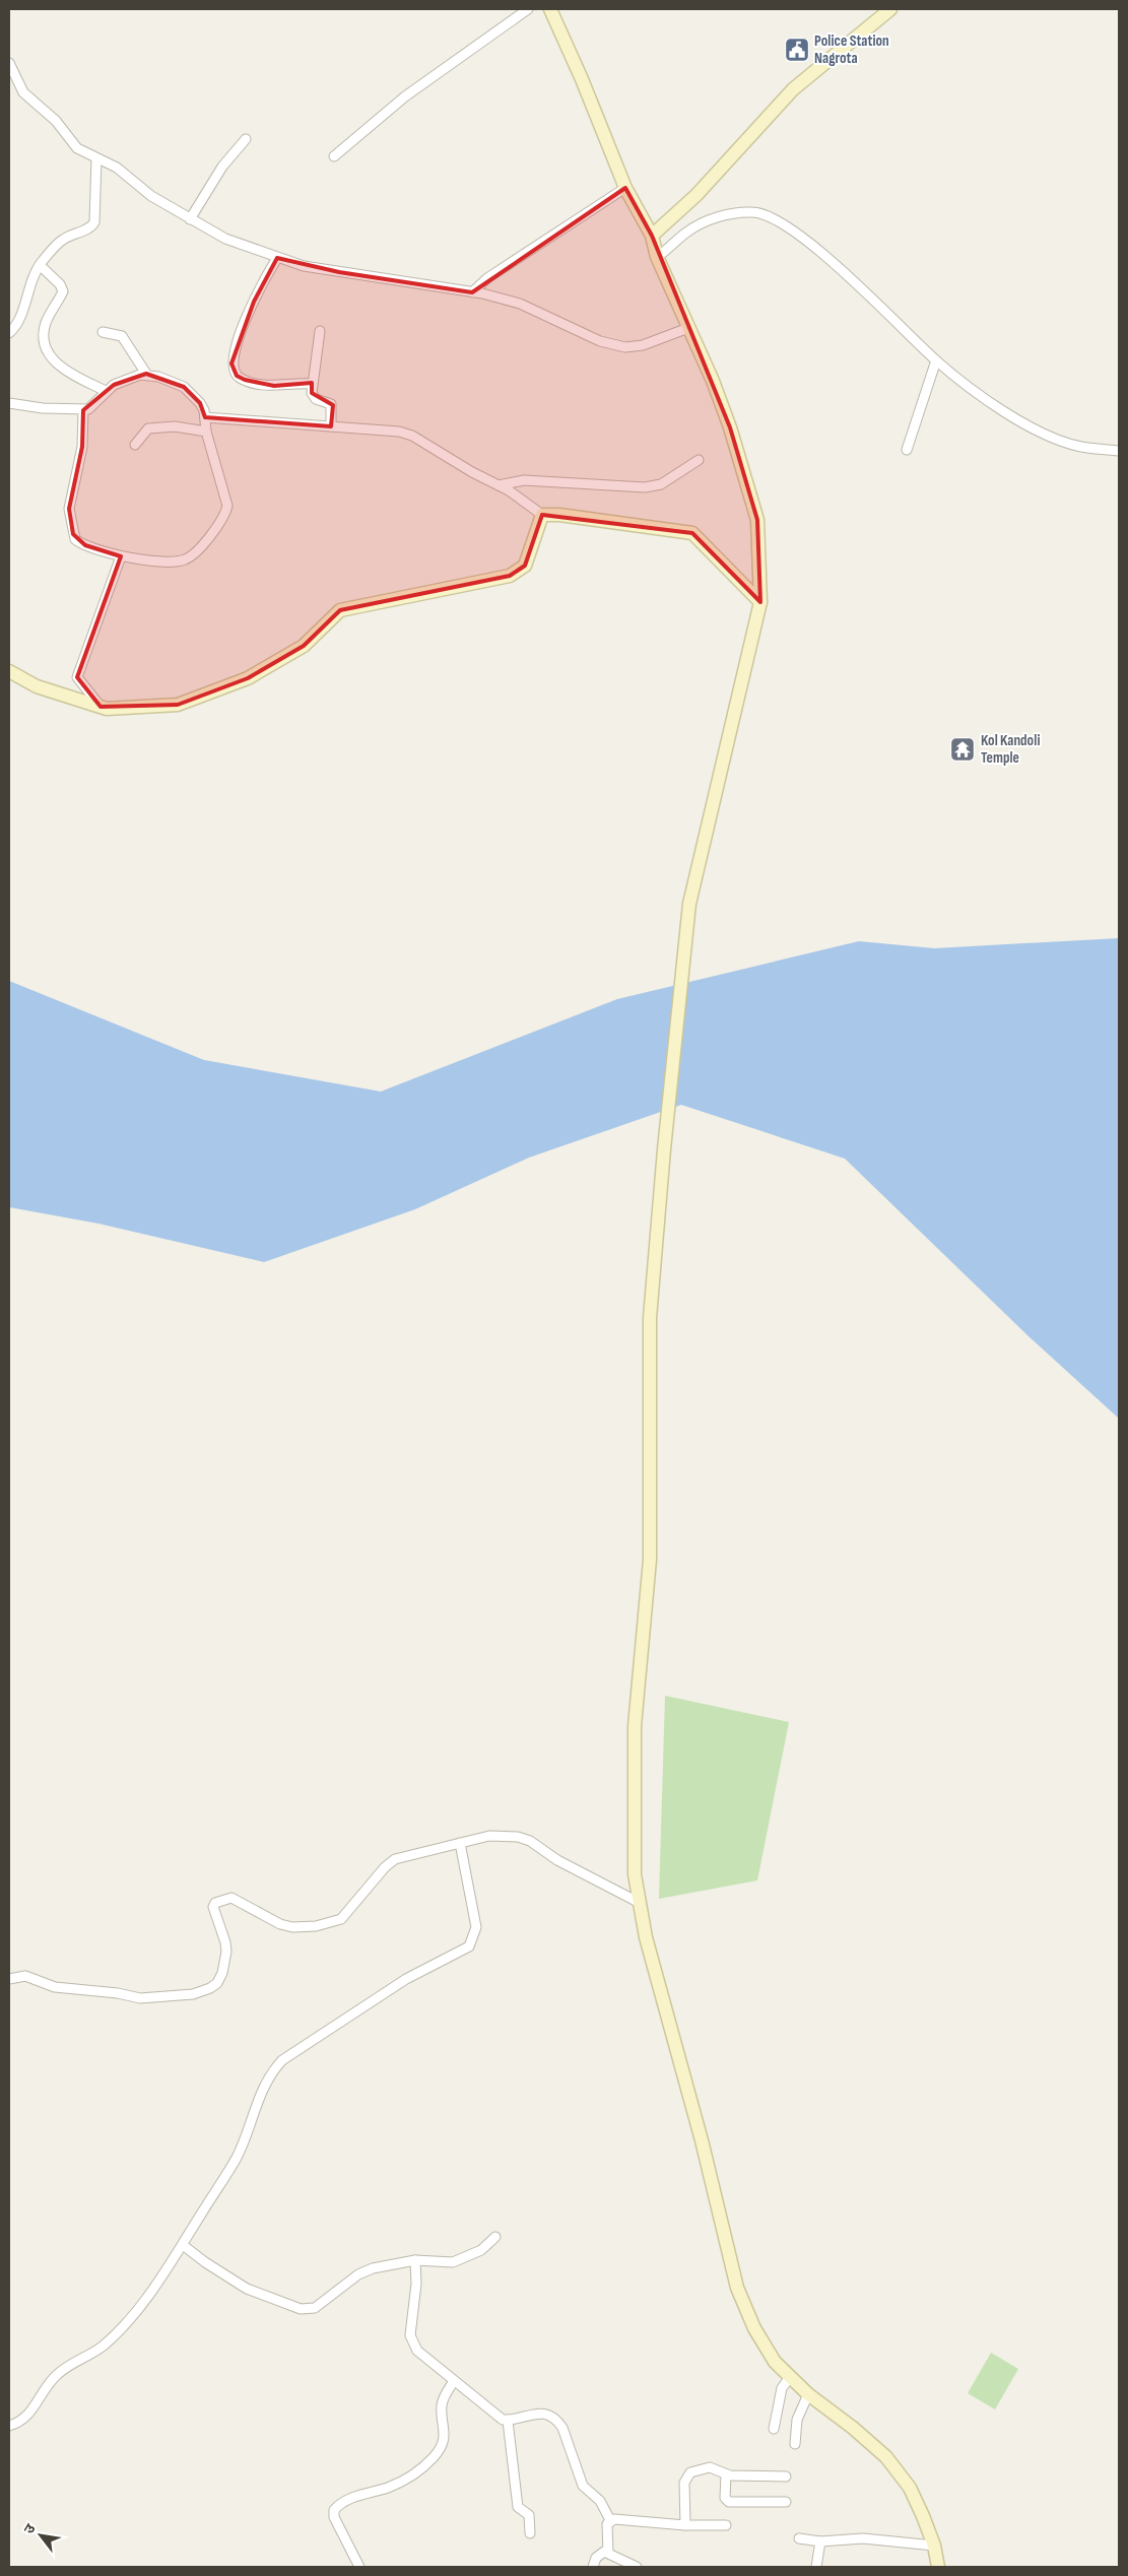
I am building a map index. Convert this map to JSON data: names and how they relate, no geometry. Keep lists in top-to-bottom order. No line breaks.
{"places":{"public building":["Police Station Nagrota"],"temple":["Kol Kandoli Temple"]},"north":"top left"}
